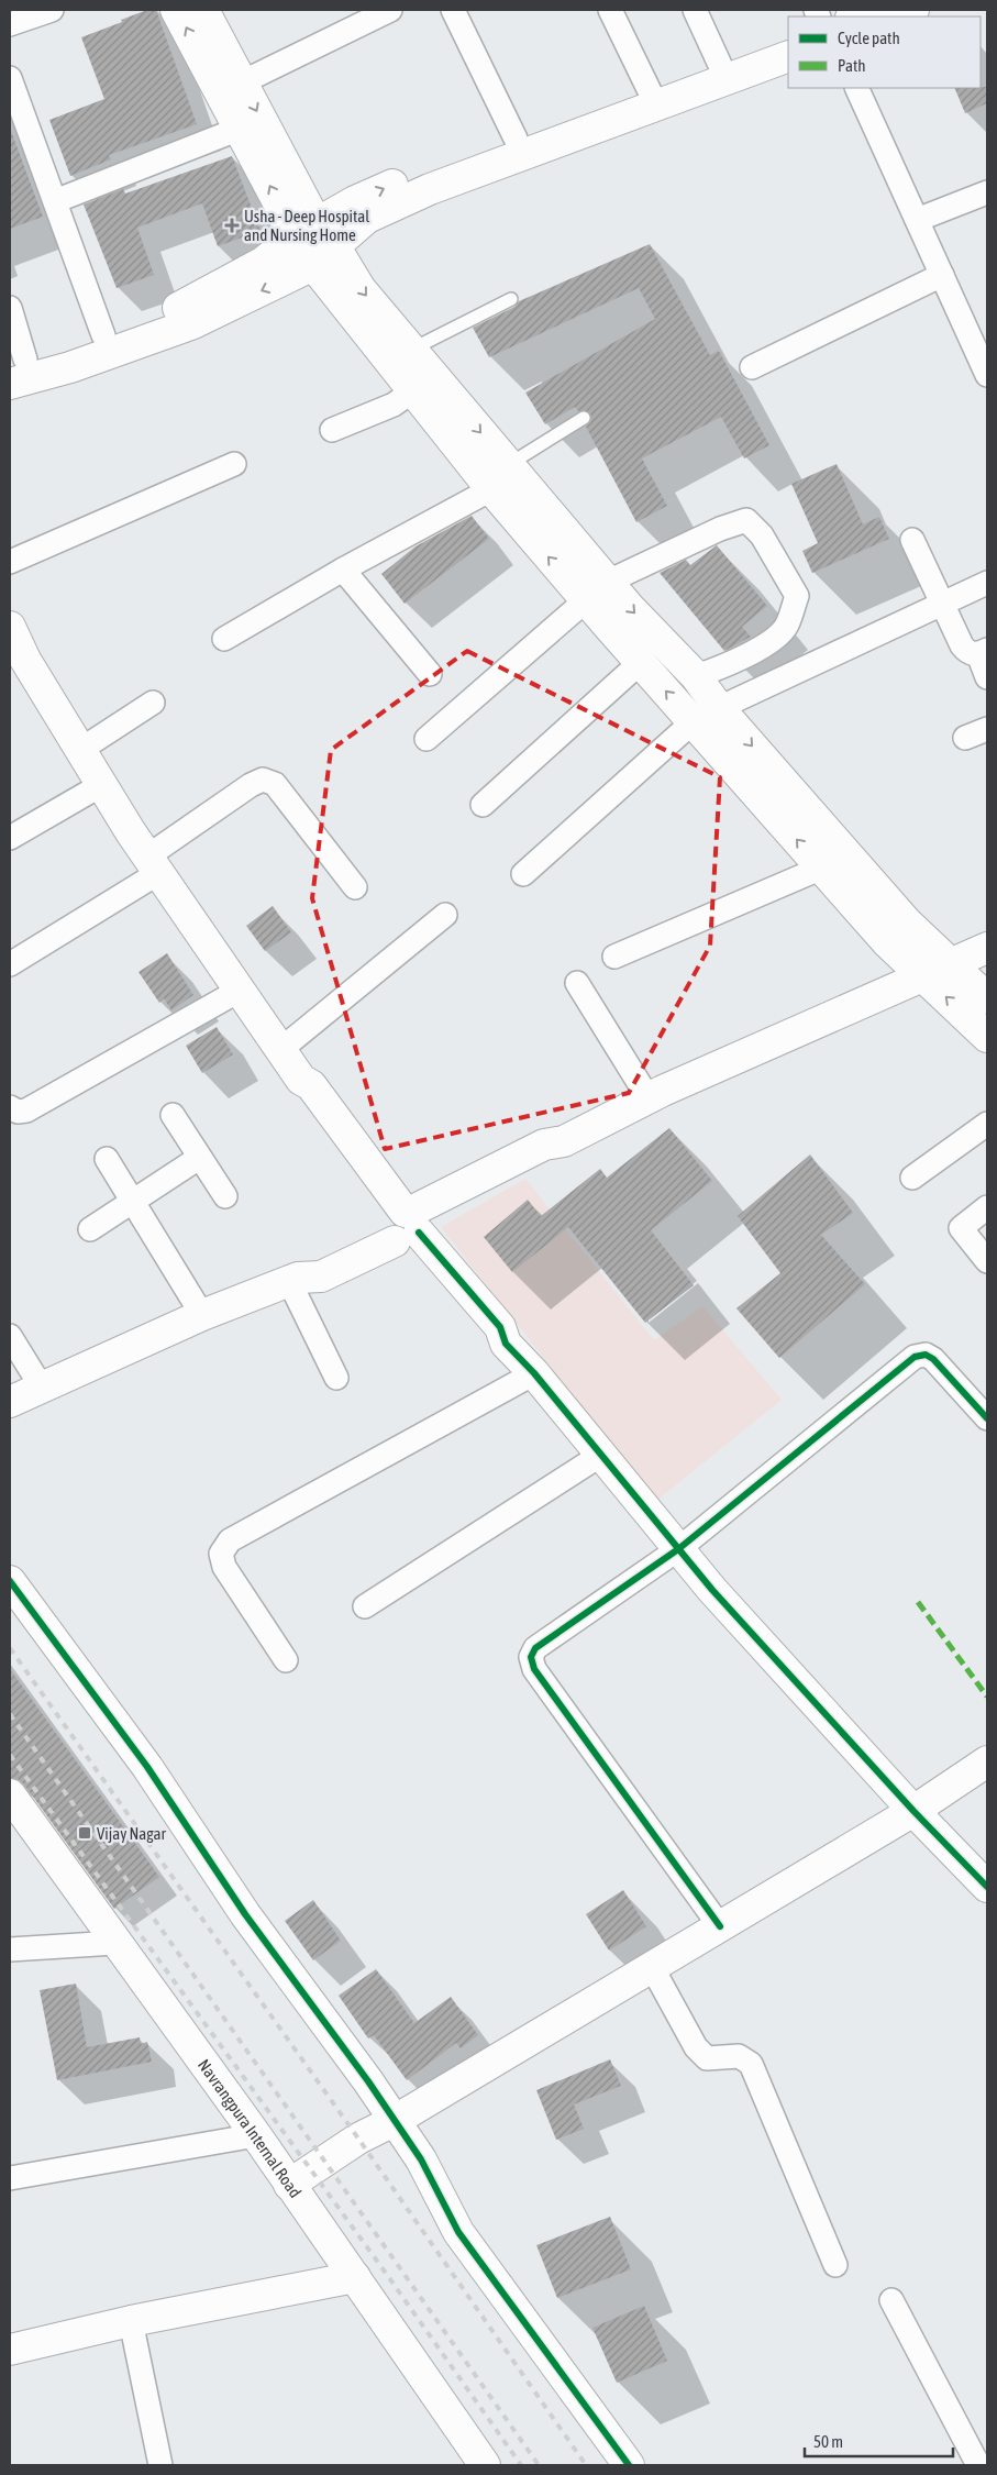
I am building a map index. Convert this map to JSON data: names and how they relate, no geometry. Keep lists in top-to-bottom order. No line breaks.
{"streets":{"street":["Navrangpura Internal Road"]},"places":{"health":["Usha - Deep Hospital and Nursing Home"],"transit":["Vijay Nagar"]},"legend":["Cycle path","Path"],"scale_bar":"50 m"}
